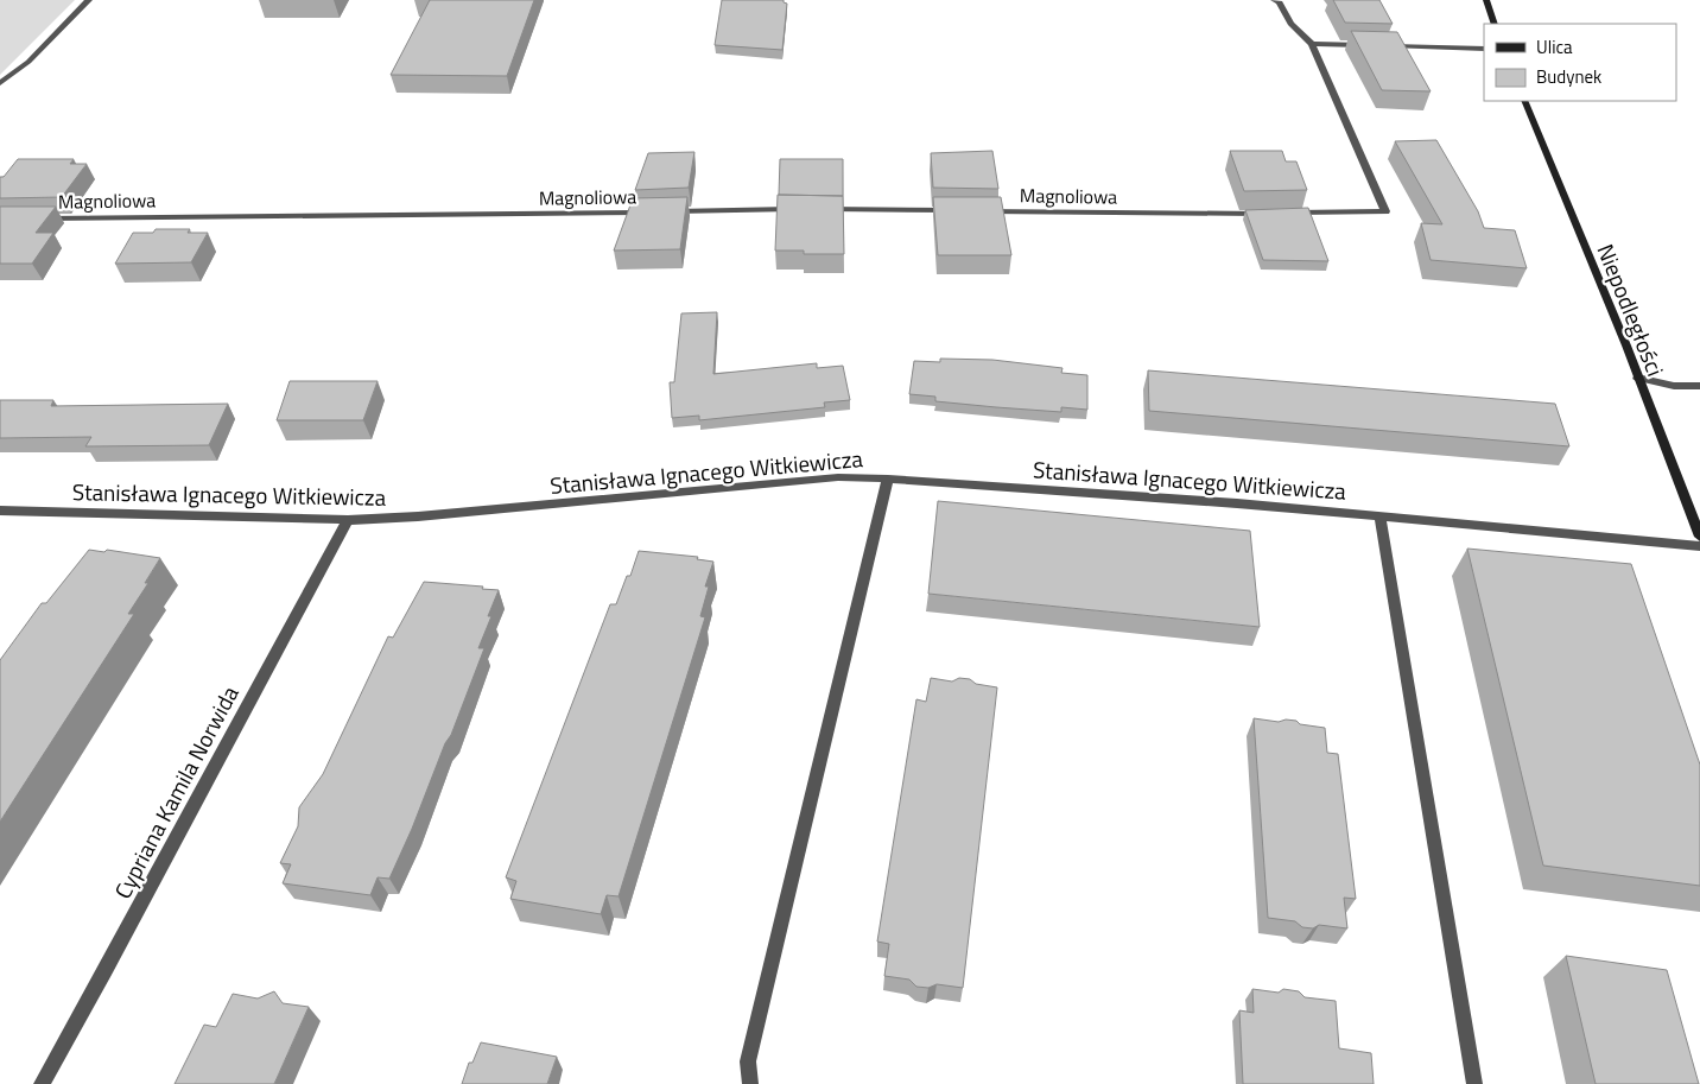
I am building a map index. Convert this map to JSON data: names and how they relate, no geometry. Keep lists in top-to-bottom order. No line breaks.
{"streets":{"street":["Magnoliowa","Niepodległości","Stanisława Ignacego Witkiewicza","Cypriana Kamila Norwida"]},"crossings":[["Stanisława Ignacego Witkiewicza","Cypriana Kamila Norwida"]],"legend":["Ulica","Budynek"]}
